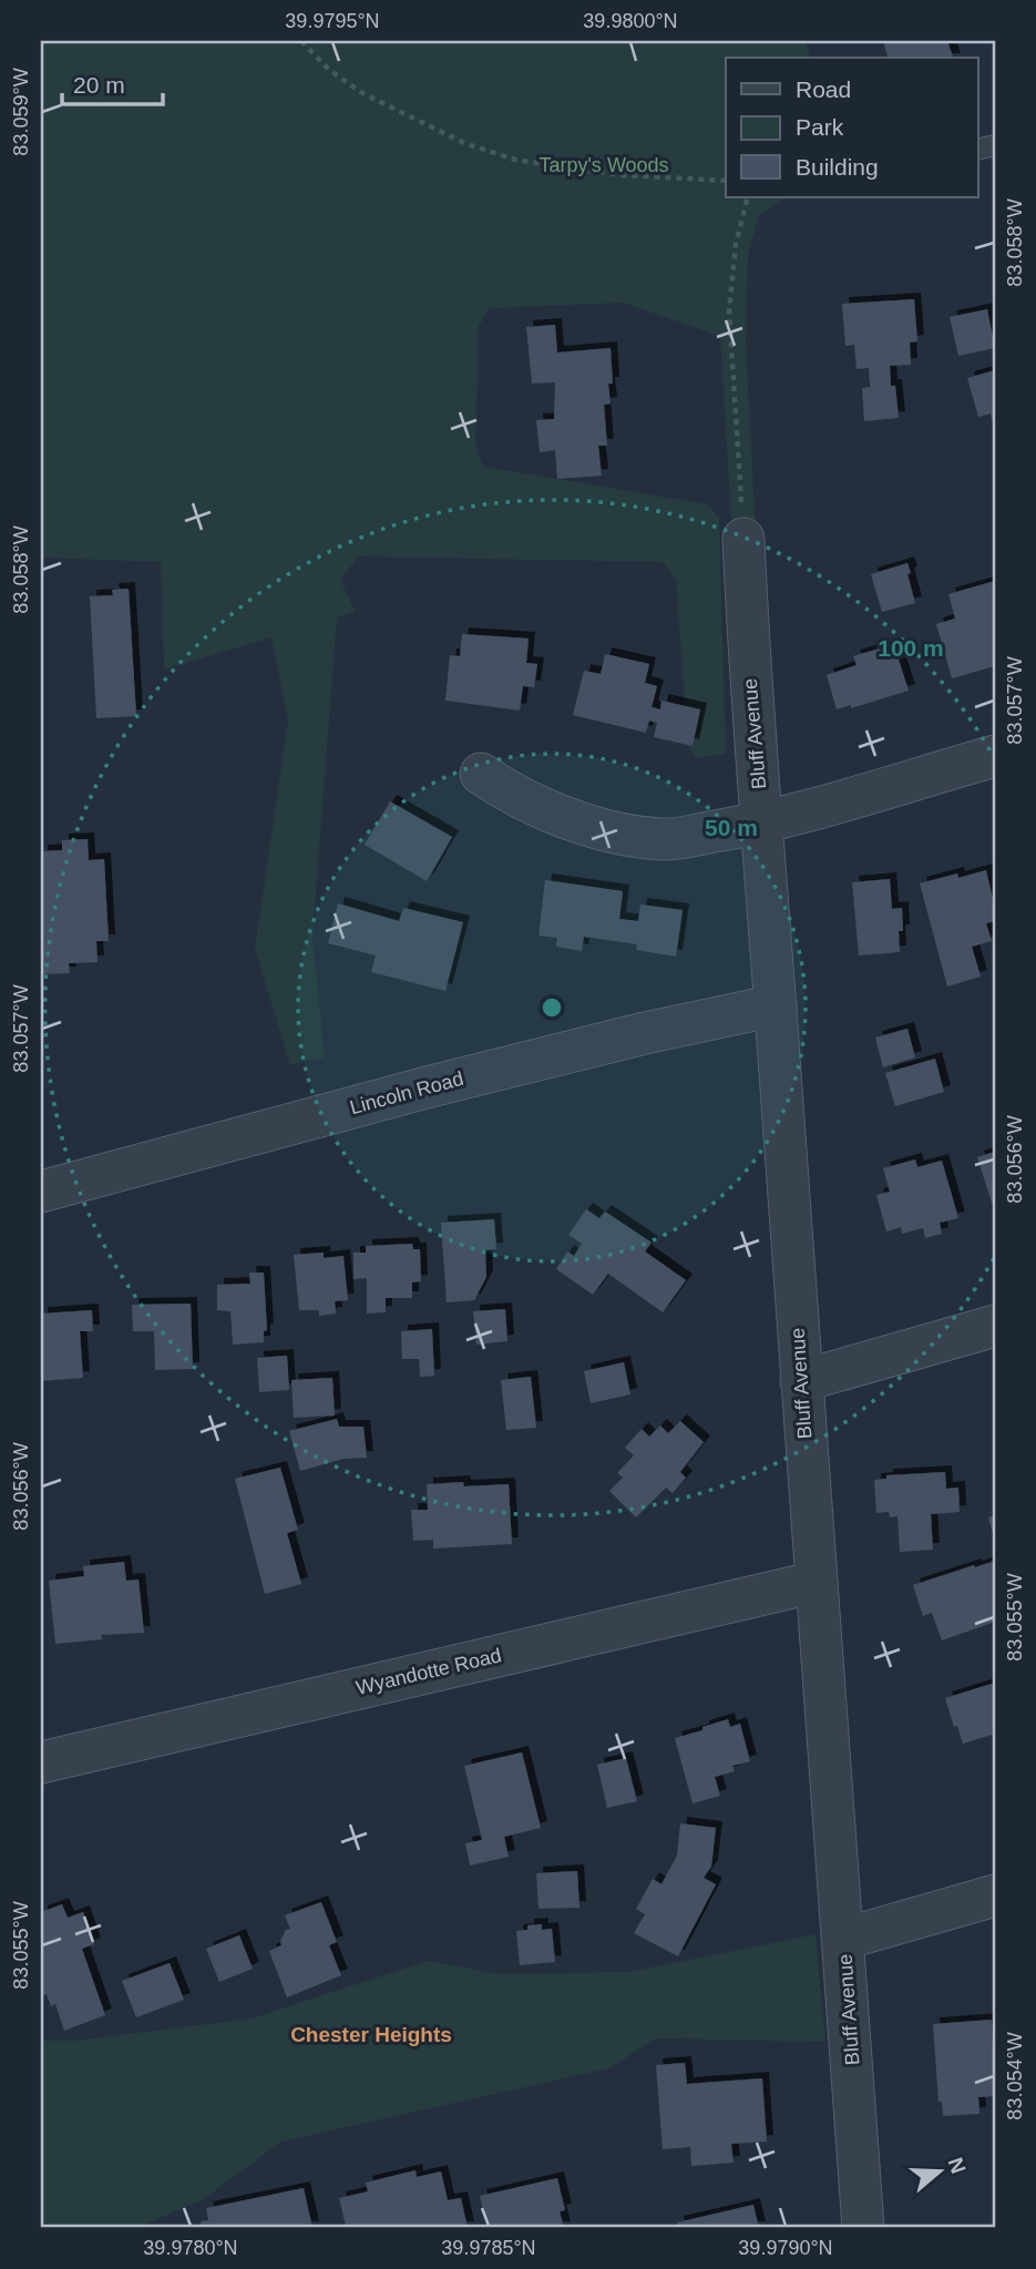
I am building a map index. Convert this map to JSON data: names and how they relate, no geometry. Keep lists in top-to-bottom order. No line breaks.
{"streets":{"street":["Bluff Avenue","Lincoln Road","Wyandotte Road"]},"crossings":[["Bluff Avenue","Lincoln Road"],["Bluff Avenue","Wyandotte Road"]],"districts":["Chester Heights"],"parks":["Tarpy's Woods"],"legend":["Road","Park","Building"],"scale_bar":"20 m","north":"right","coordinates":["39.9795°N","39.9800°N","83.059°W","83.058°W","83.057°W","83.056°W","83.055°W","83.054°W","39.9780°N","39.9785°N","39.9790°N"],"rings":["100 m","50 m"]}
